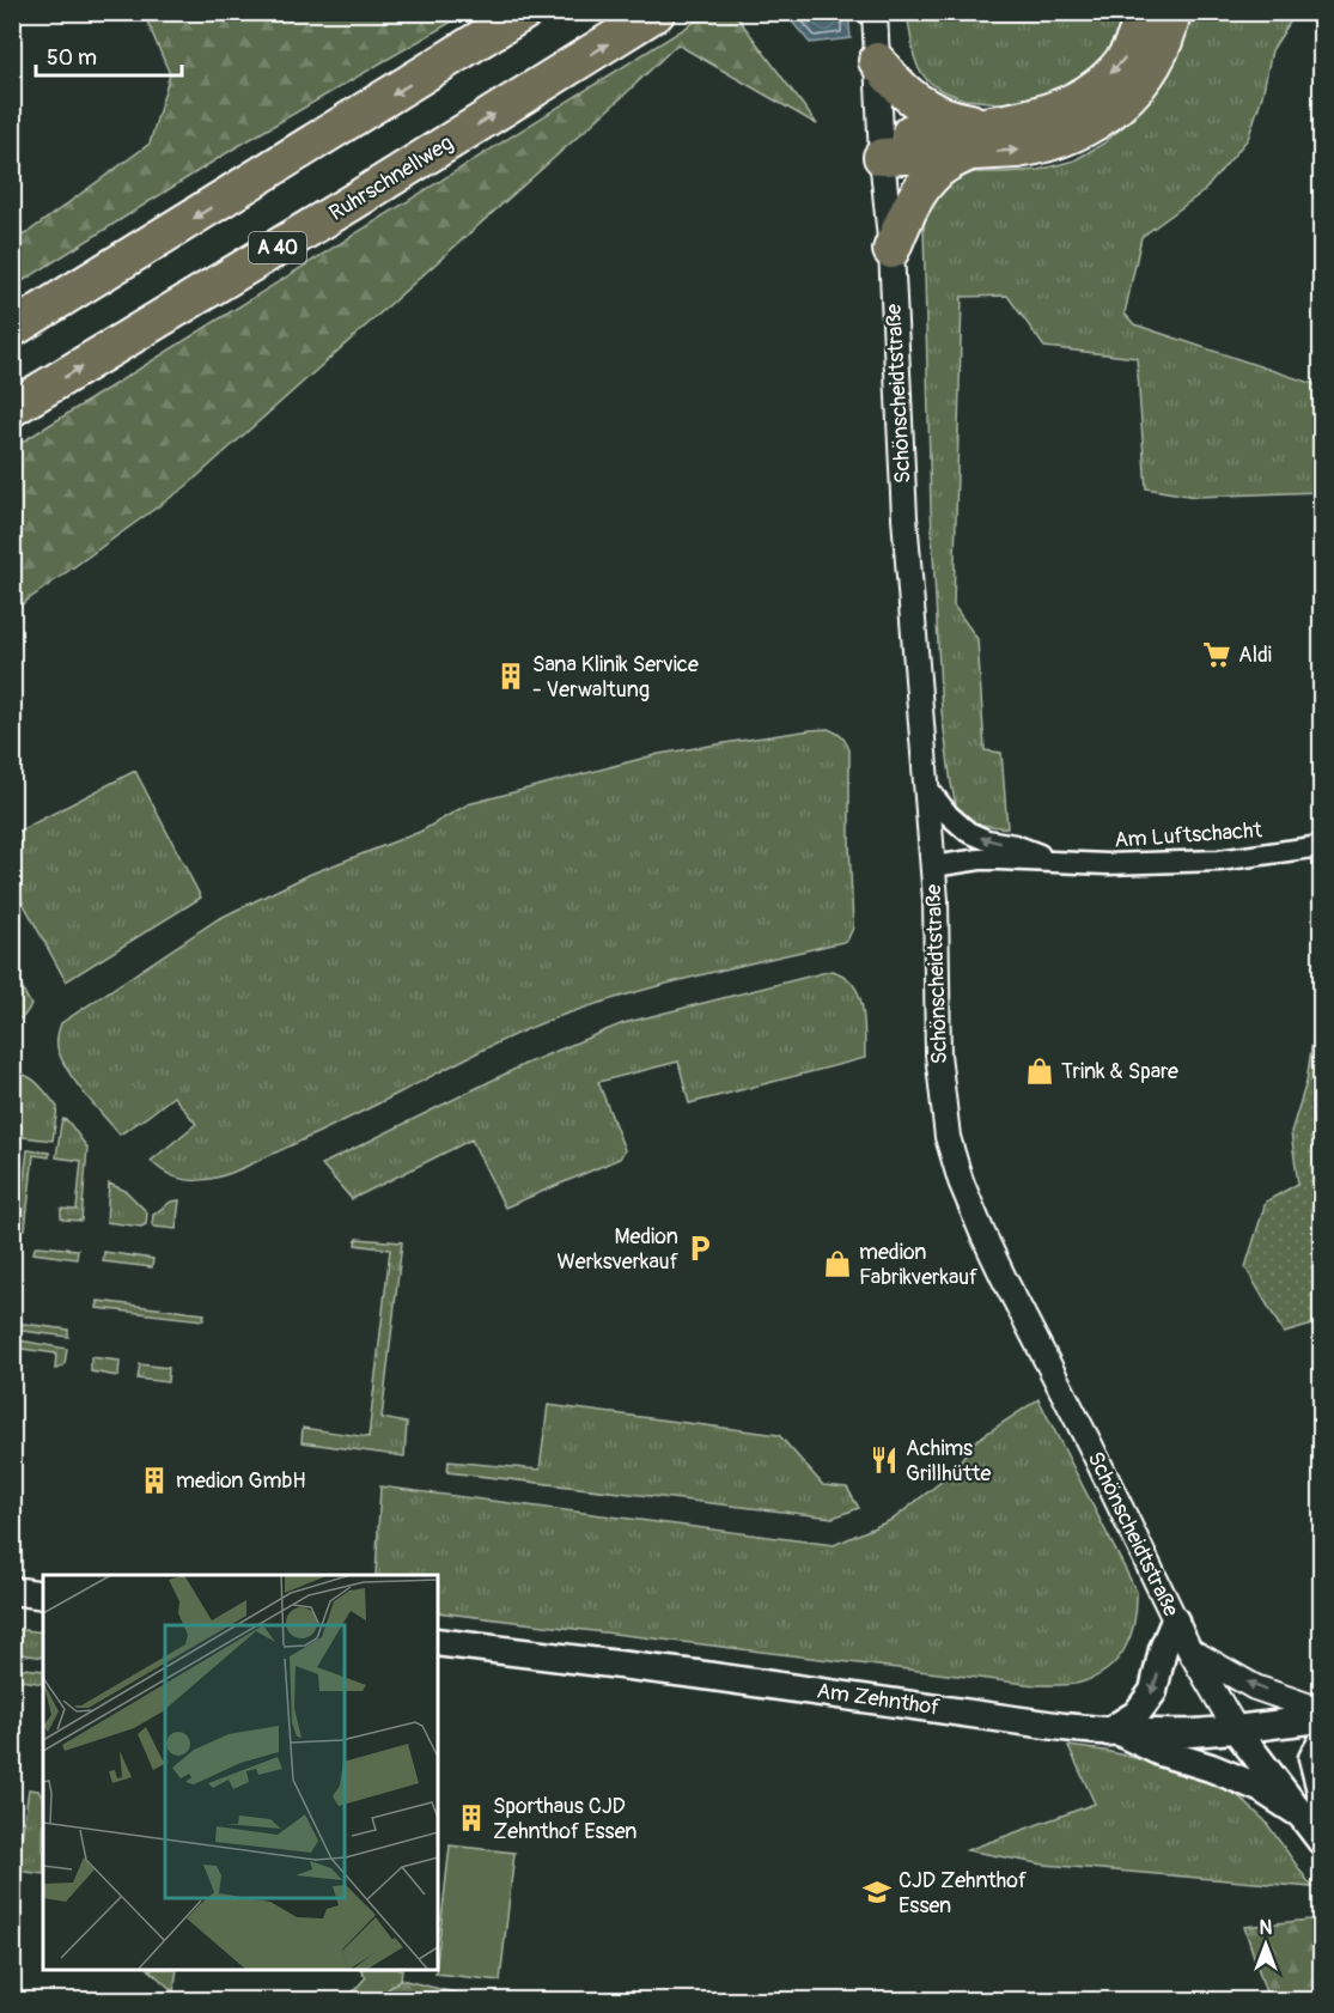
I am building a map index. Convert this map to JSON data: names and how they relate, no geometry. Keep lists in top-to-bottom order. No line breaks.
{"streets":{"highway":["Ruhrschnellweg","A 40"],"main road":["Schönscheidtstraße","Am Zehnthof"],"street":["Am Luftschacht"]},"crossings":[["Schönscheidtstraße","Am Luftschacht"],["Schönscheidtstraße","Am Zehnthof"]],"places":{"supermarket":["Aldi"],"building":["Sana Klinik Service - Verwaltung","medion GmbH","Sporthaus CJD Zehnthof Essen"],"shop":["Trink & Spare","medion Fabrikverkauf"],"parking":["Medion Werksverkauf"],"restaurant":["Achims Grillhütte"],"school or university":["CJD Zehnthof Essen"]},"scale_bar":"50 m","north":"top"}
